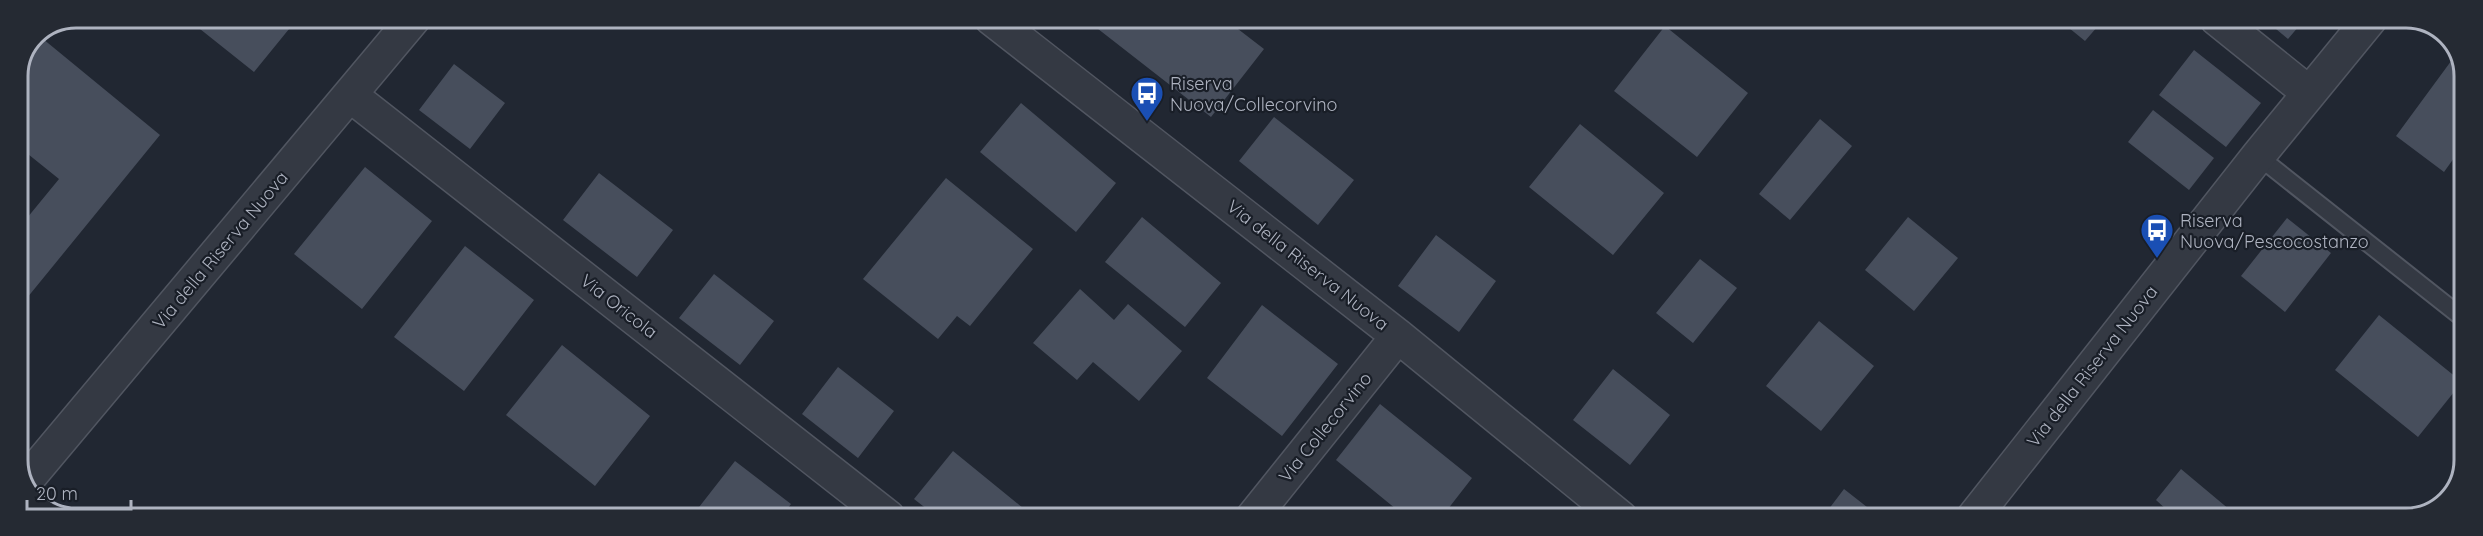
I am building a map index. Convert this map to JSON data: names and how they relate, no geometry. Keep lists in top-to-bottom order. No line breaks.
{"streets":{"street":["Via della Riserva Nuova","Via Oricola","Via Collecorvino"]},"crossings":[["Via della Riserva Nuova","Via Oricola"],["Via della Riserva Nuova","Via Collecorvino"]],"places":{"bus stop":["Riserva Nuova/Collecorvino","Riserva Nuova/Pescocostanzo"]},"scale_bar":"20 m"}
